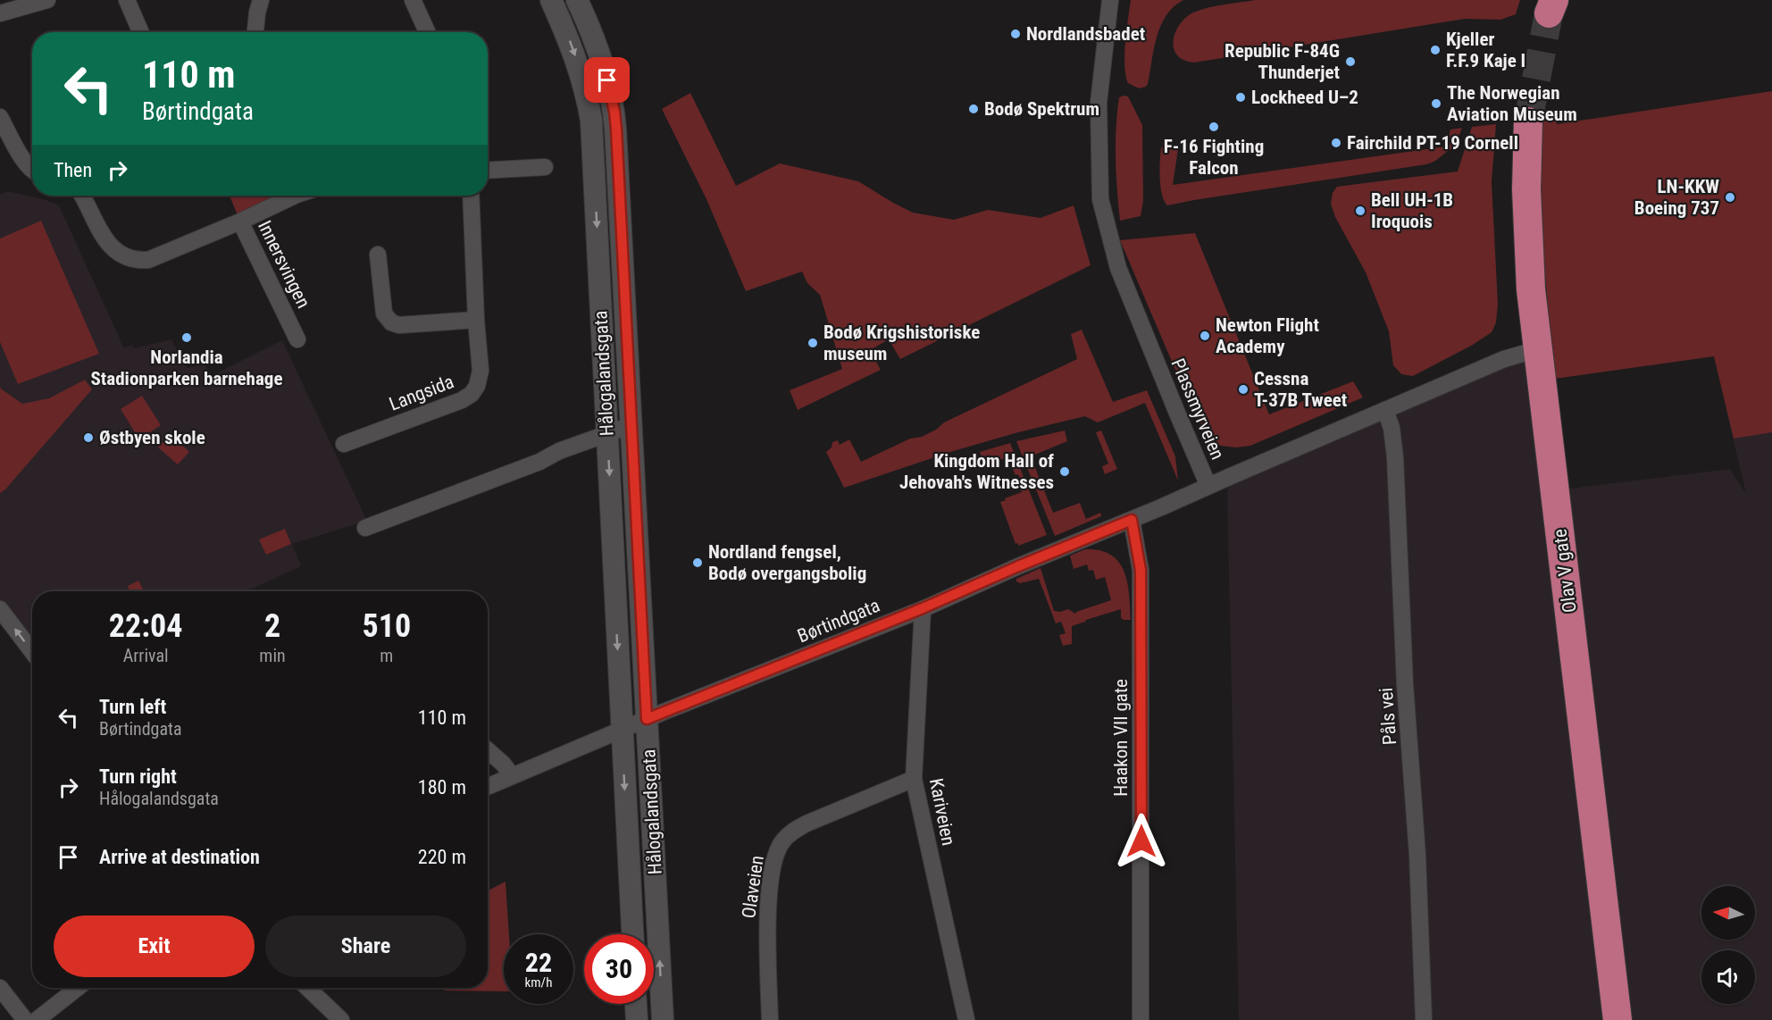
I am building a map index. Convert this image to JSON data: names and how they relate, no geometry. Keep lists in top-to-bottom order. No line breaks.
{"streets":{"highway":["Olav V gate"],"street":["Innersvingen","Hålogalandsgata","Langsida","Plassmyrveien","Børtindgata","Påls vei","Haakon VII gate","Kariveien","Olaveien"]},"crossings":[["Hålogalandsgata","Børtindgata"],["Plassmyrveien","Olav V gate"],["Plassmyrveien","Børtindgata"],["Plassmyrveien","Påls vei"],["Børtindgata","Haakon VII gate"],["Børtindgata","Kariveien"],["Kariveien","Olaveien"]],"places":["Nordlandsbadet","Kjeller F.F.9 Kaje I","Republic F-84G Thunderjet","Lockheed U–2","The Norwegian Aviation Museum","Bodø Spektrum","F-16 Fighting Falcon","Fairchild PT-19 Cornell","LN-KKW Boeing 737","Bell UH-1B Iroquois","Newton Flight Academy","Norlandia Stadionparken barnehage","Bodø Krigshistoriske museum","Cessna T-37B Tweet","Østbyen skole","Kingdom Hall of Jehovah's Witnesses","Nordland fengsel, Bodø overgangsbolig"],"north":"left","page":{"turn":["110 m","Børtindgata"],"then":"Then","eta":["22:04","Arrival","2","min","510","m"],"list":[{"name":"Turn left","note":"Børtindgata","value":"110 m"},{"name":"Turn right","note":"Hålogalandsgata","value":"180 m"},{"name":"Arrive at destination","value":"220 m"}],"buttons":["Exit","Share"],"speed":"22 km/h","limit":"30"}}
